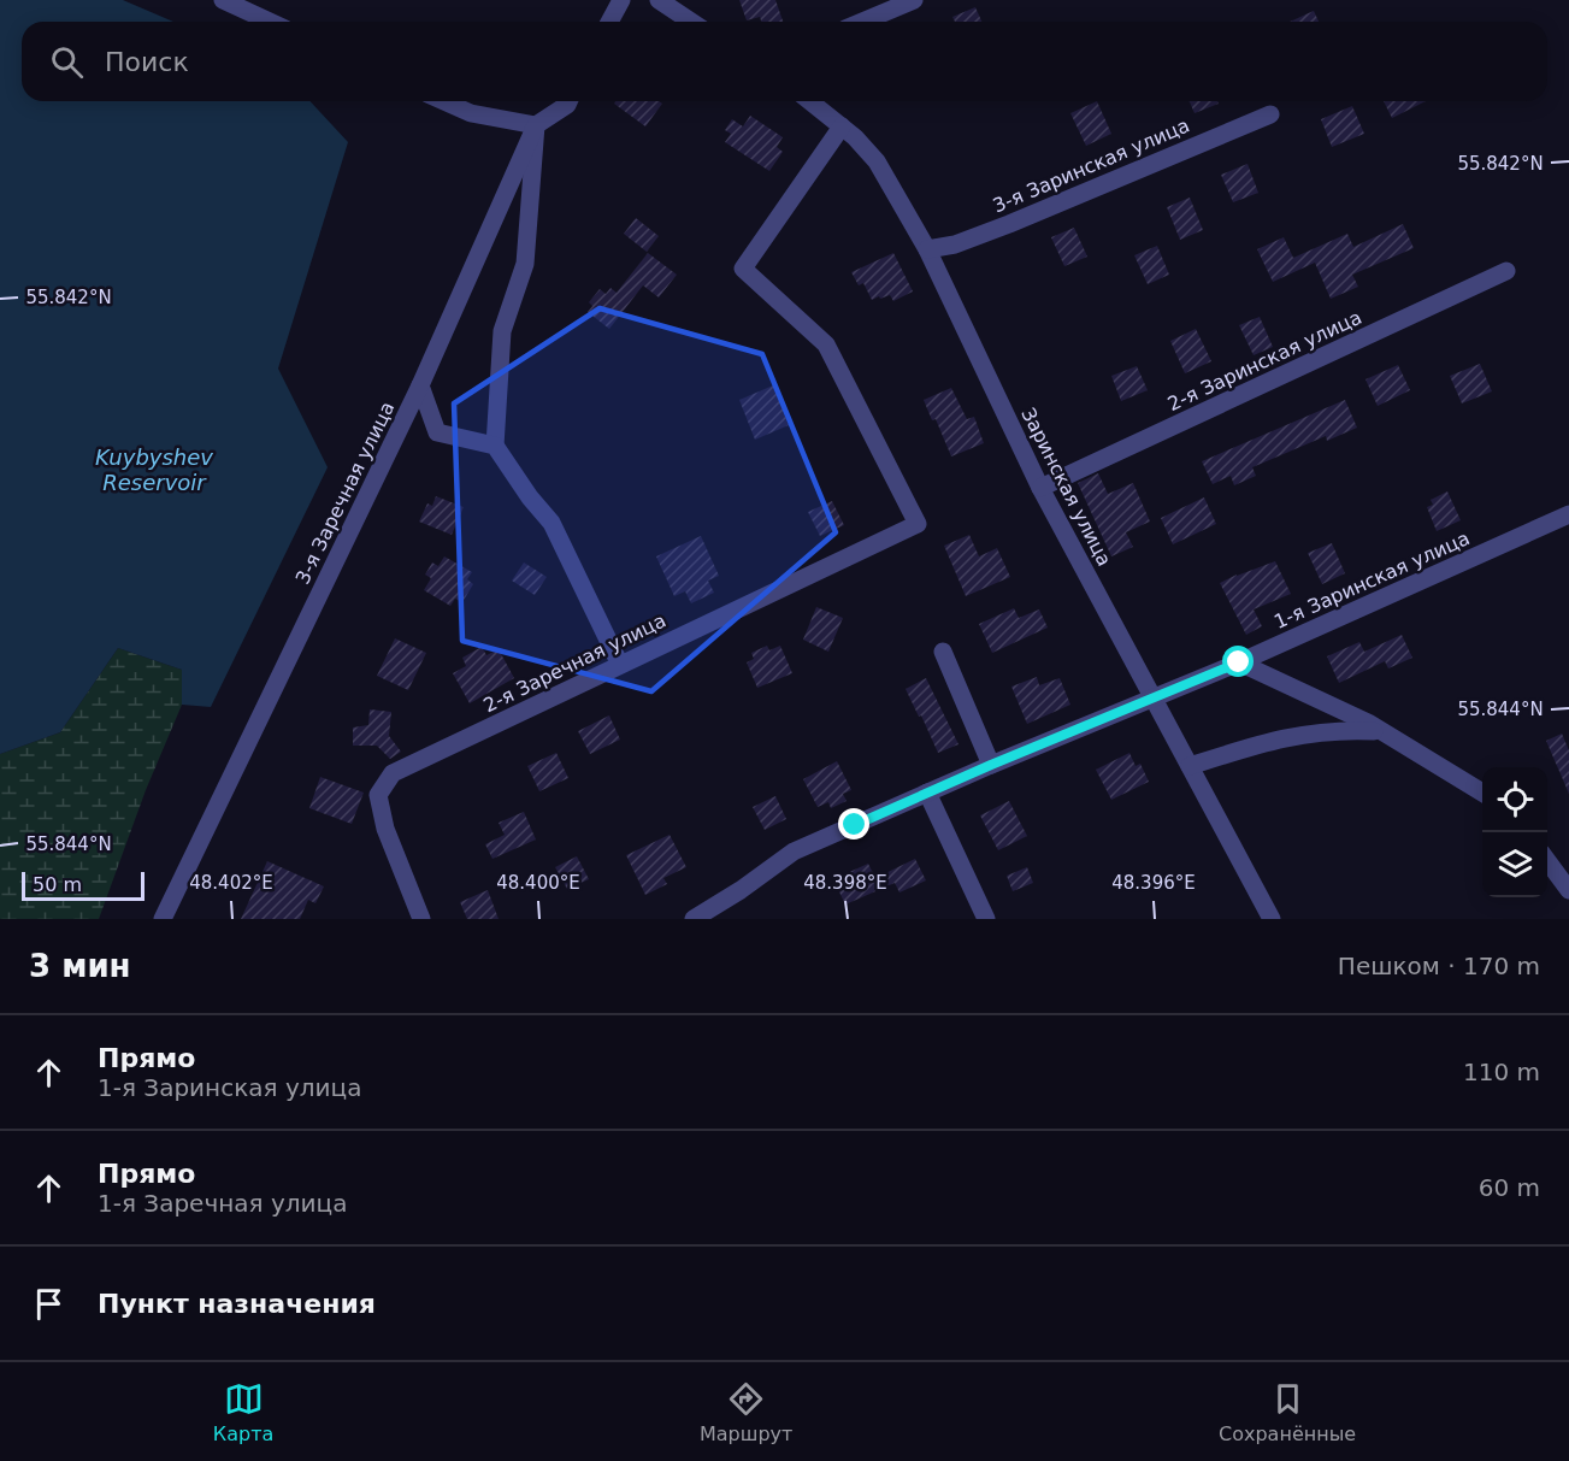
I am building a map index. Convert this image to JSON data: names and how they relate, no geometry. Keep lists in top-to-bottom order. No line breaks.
{"streets":{"street":["3-я Заринская улица","2-я Заринская улица","Заринская улица","3-я Заречная улица","1-я Заринская улица","2-я Заречная улица"]},"crossings":[["3-я Заринская улица","Заринская улица"],["2-я Заринская улица","Заринская улица"],["Заринская улица","1-я Заринская улица"],["Заринская улица","2-я Заречная улица"]],"water":["Kuybyshev Reservoir"],"scale_bar":"50 m","page":{"search":"Поиск","scale":"50 m","heading":["3 мин","Пешком · 170 m"],"list":[["Прямо","1-я Заринская улица","110 m"],["Прямо","1-я Заречная улица","60 m"],"Пункт назначения"],"nav":["Карта","Маршрут","Сохранённые"]},"coordinates":["55.842°N","55.844°N","48.402°E","48.400°E","48.398°E","48.396°E"]}
